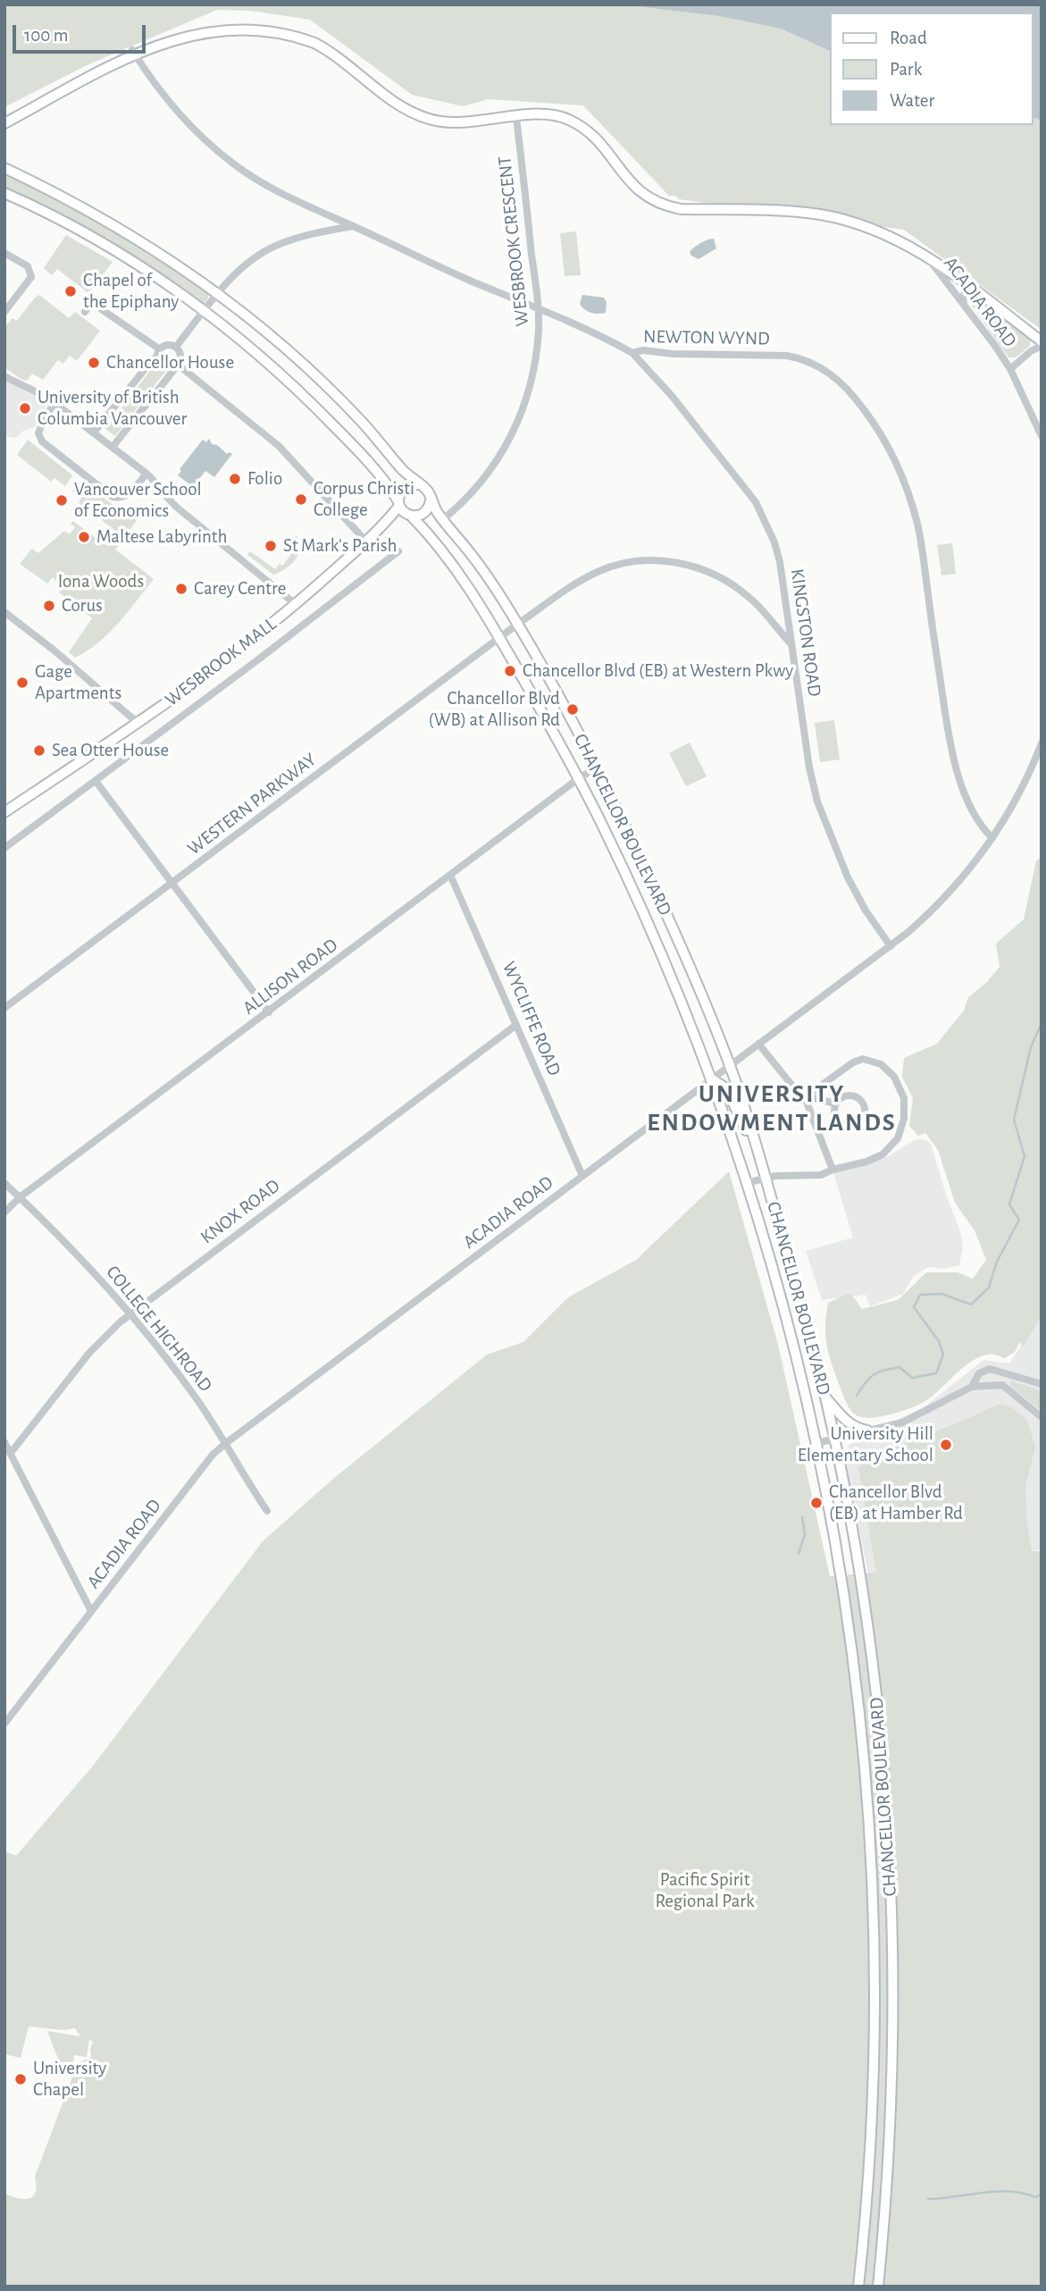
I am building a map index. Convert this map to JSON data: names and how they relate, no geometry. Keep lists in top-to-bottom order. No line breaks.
{"streets":{"main road":["WESBROOK MALL","CHANCELLOR BOULEVARD"],"street":["WESBROOK CRESCENT","ACADIA ROAD","NEWTON WYND","KINGSTON ROAD","WESTERN PARKWAY","ALLISON ROAD","WYCLIFFE ROAD","KNOX ROAD","COLLEGE HIGHROAD"]},"crossings":[["WESBROOK CRESCENT","NEWTON WYND"],["WESBROOK CRESCENT","CHANCELLOR BOULEVARD"],["ACADIA ROAD","NEWTON WYND"],["ACADIA ROAD","KINGSTON ROAD"],["ACADIA ROAD","CHANCELLOR BOULEVARD"],["ACADIA ROAD","WYCLIFFE ROAD"],["ACADIA ROAD","COLLEGE HIGHROAD"],["NEWTON WYND","KINGSTON ROAD"],["KINGSTON ROAD","WESTERN PARKWAY"],["WESBROOK MALL","CHANCELLOR BOULEVARD"],["WESTERN PARKWAY","CHANCELLOR BOULEVARD"],["CHANCELLOR BOULEVARD","ALLISON ROAD"],["ALLISON ROAD","WYCLIFFE ROAD"],["ALLISON ROAD","COLLEGE HIGHROAD"],["WYCLIFFE ROAD","KNOX ROAD"],["KNOX ROAD","COLLEGE HIGHROAD"]],"districts":["UNIVERSITY ENDOWMENT LANDS"],"parks":["Iona Woods","Pacific Spirit Regional Park"],"places":["Chapel of the Epiphany","Chancellor House","University of British Columbia Vancouver","Folio","Corpus Christi College","Vancouver School of Economics","Maltese Labyrinth","St Mark's Parish","Carey Centre","Corus","Chancellor Blvd (EB) at Western Pkwy","Gage Apartments","Chancellor Blvd (WB) at Allison Rd","Sea Otter House","University Hill Elementary School","Chancellor Blvd (EB) at Hamber Rd","University Chapel"],"legend":["Road","Park","Water"],"scale_bar":"100 m"}
